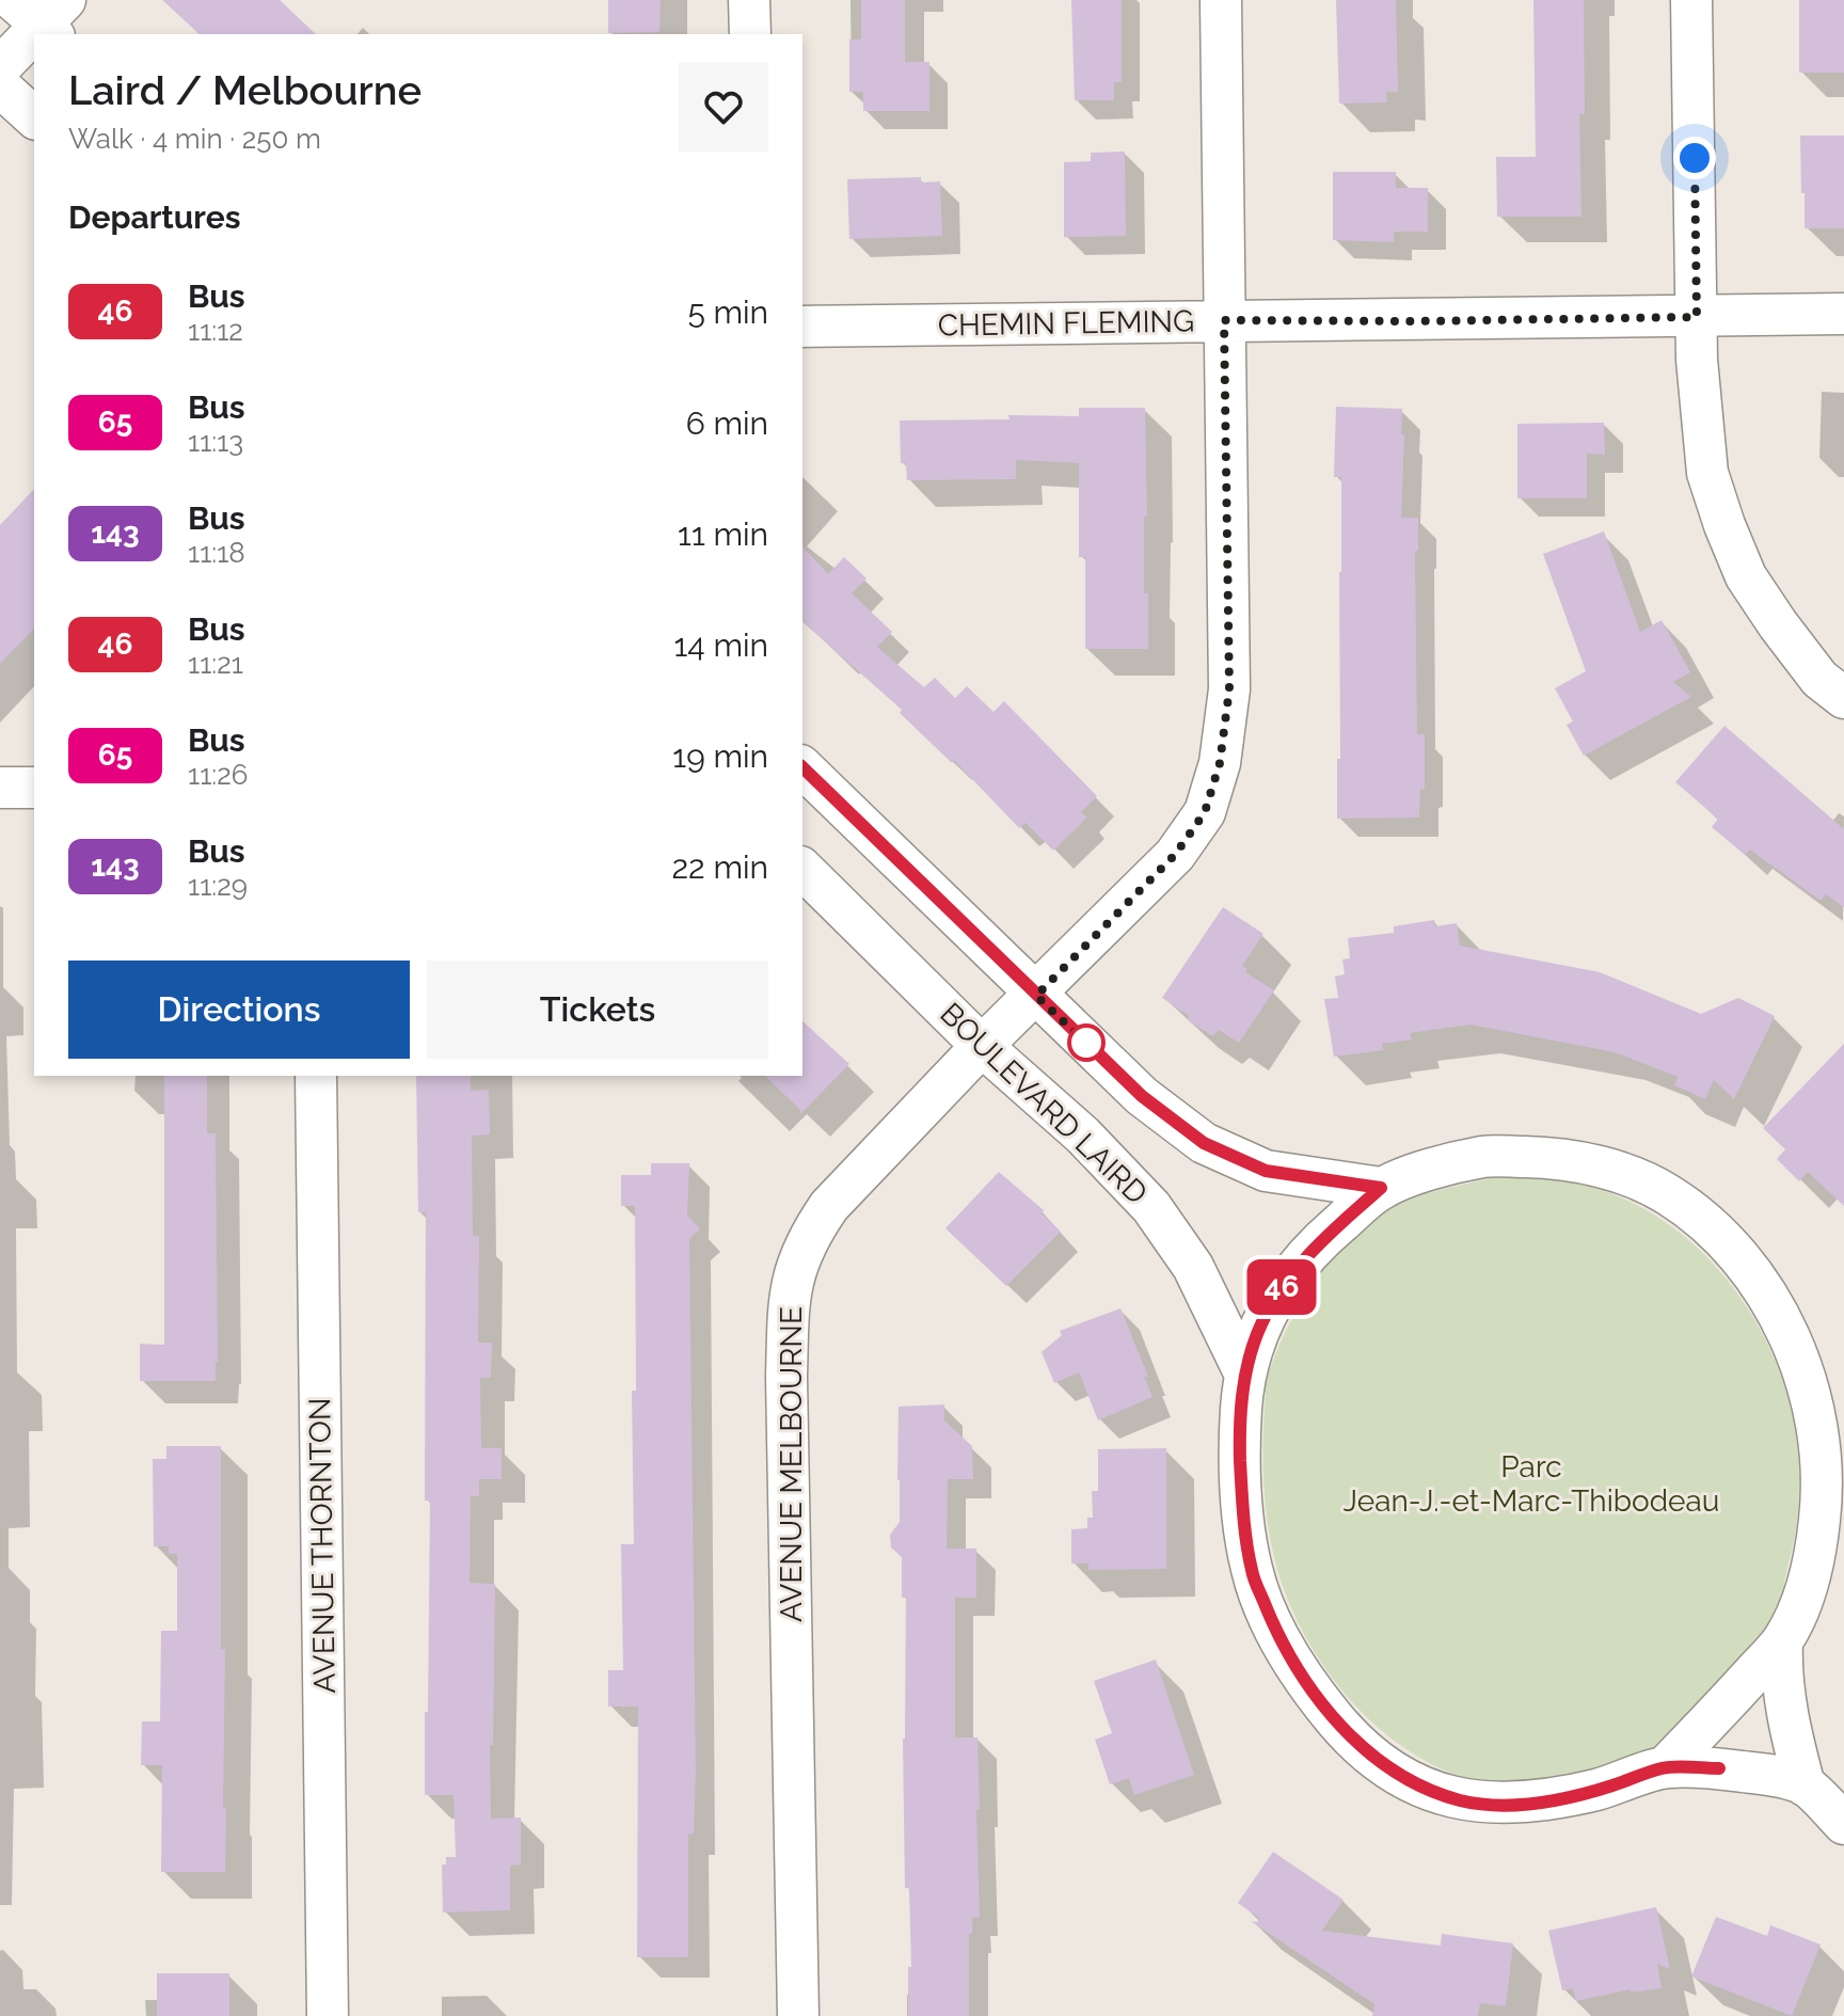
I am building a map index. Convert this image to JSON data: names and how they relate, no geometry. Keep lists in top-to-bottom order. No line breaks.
{"streets":{"street":["CHEMIN FLEMING","BOULEVARD LAIRD","AVENUE MELBOURNE","AVENUE THORNTON"]},"crossings":[["CHEMIN FLEMING","AVENUE MELBOURNE"],["BOULEVARD LAIRD","AVENUE MELBOURNE"]],"parks":["Parc Jean-J.-et-Marc-Thibodeau"],"lines":["bus line 46"],"page":{"on_map":"46","heading":[["Laird / Melbourne","Walk · 4 min · 250 m"],"Departures"],"list":[{"mark":"46","name":"Bus","note":"11:12","value":"5 min"},{"mark":"65","name":"Bus","note":"11:13","value":"6 min"},{"mark":"143","name":"Bus","note":"11:18","value":"11 min"},{"mark":"46","name":"Bus","note":"11:21","value":"14 min"},{"mark":"65","name":"Bus","note":"11:26","value":"19 min"},{"mark":"143","name":"Bus","note":"11:29","value":"22 min"}],"buttons":["Directions","Tickets"]}}
